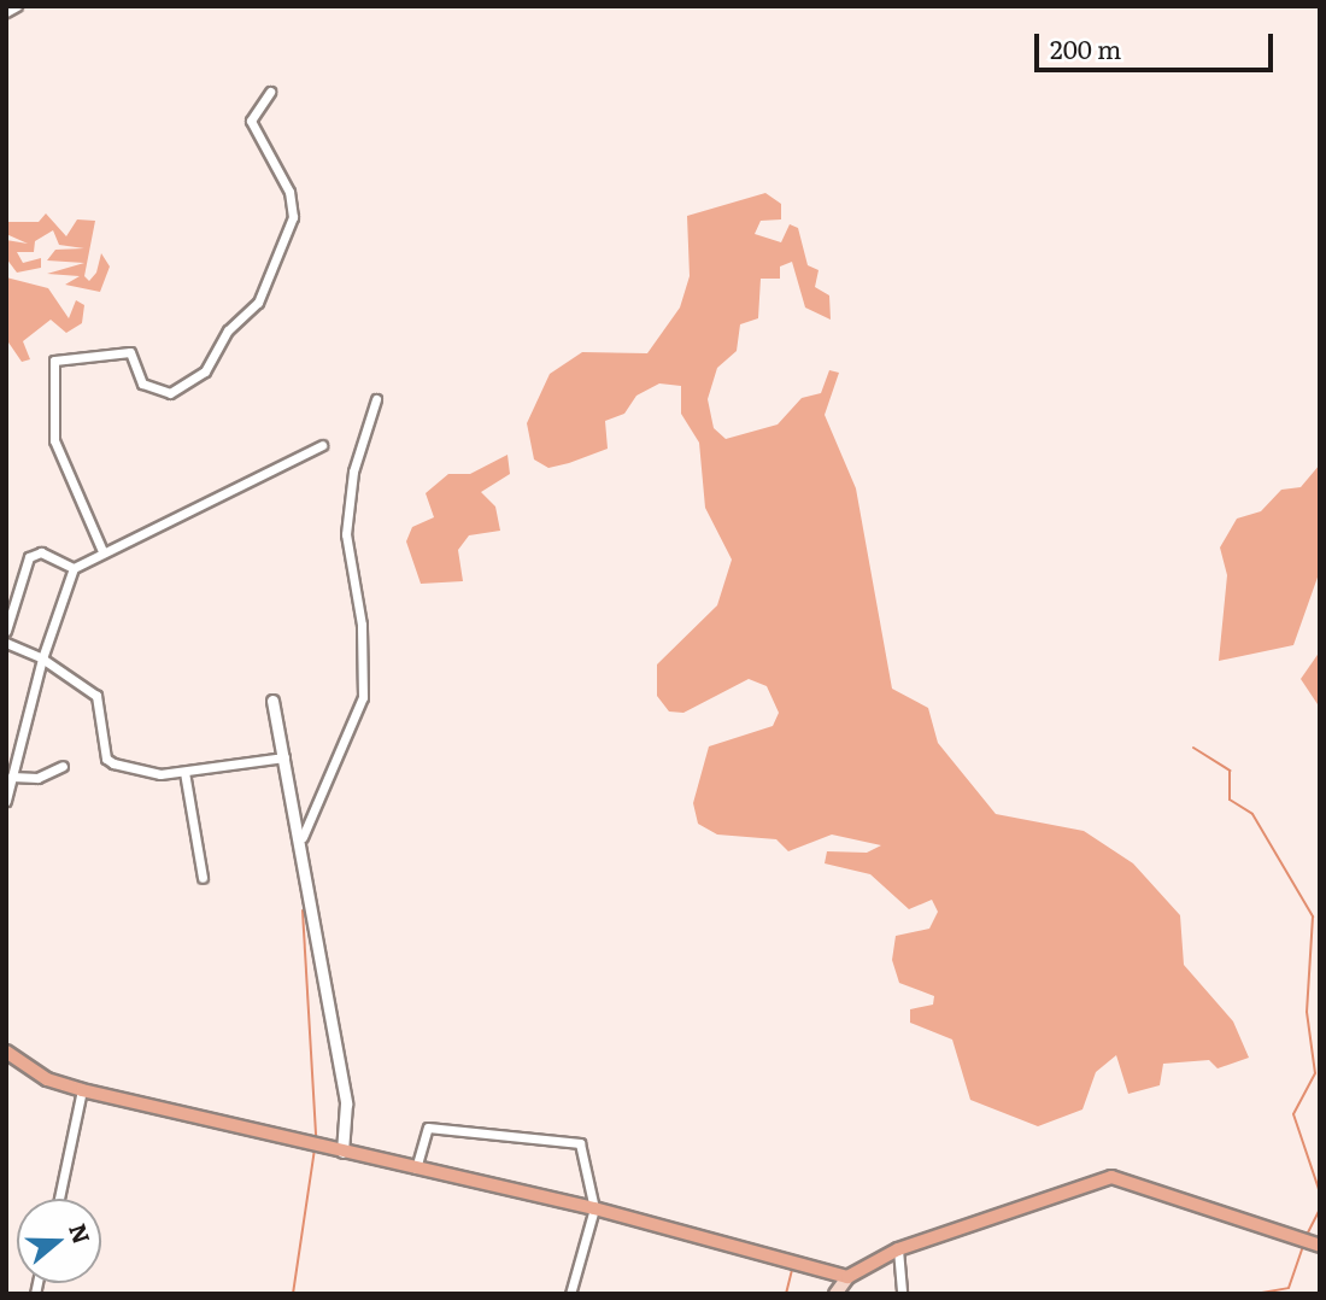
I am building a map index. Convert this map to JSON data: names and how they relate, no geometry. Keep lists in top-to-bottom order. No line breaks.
{"scale_bar":"200 m","north":"right"}
